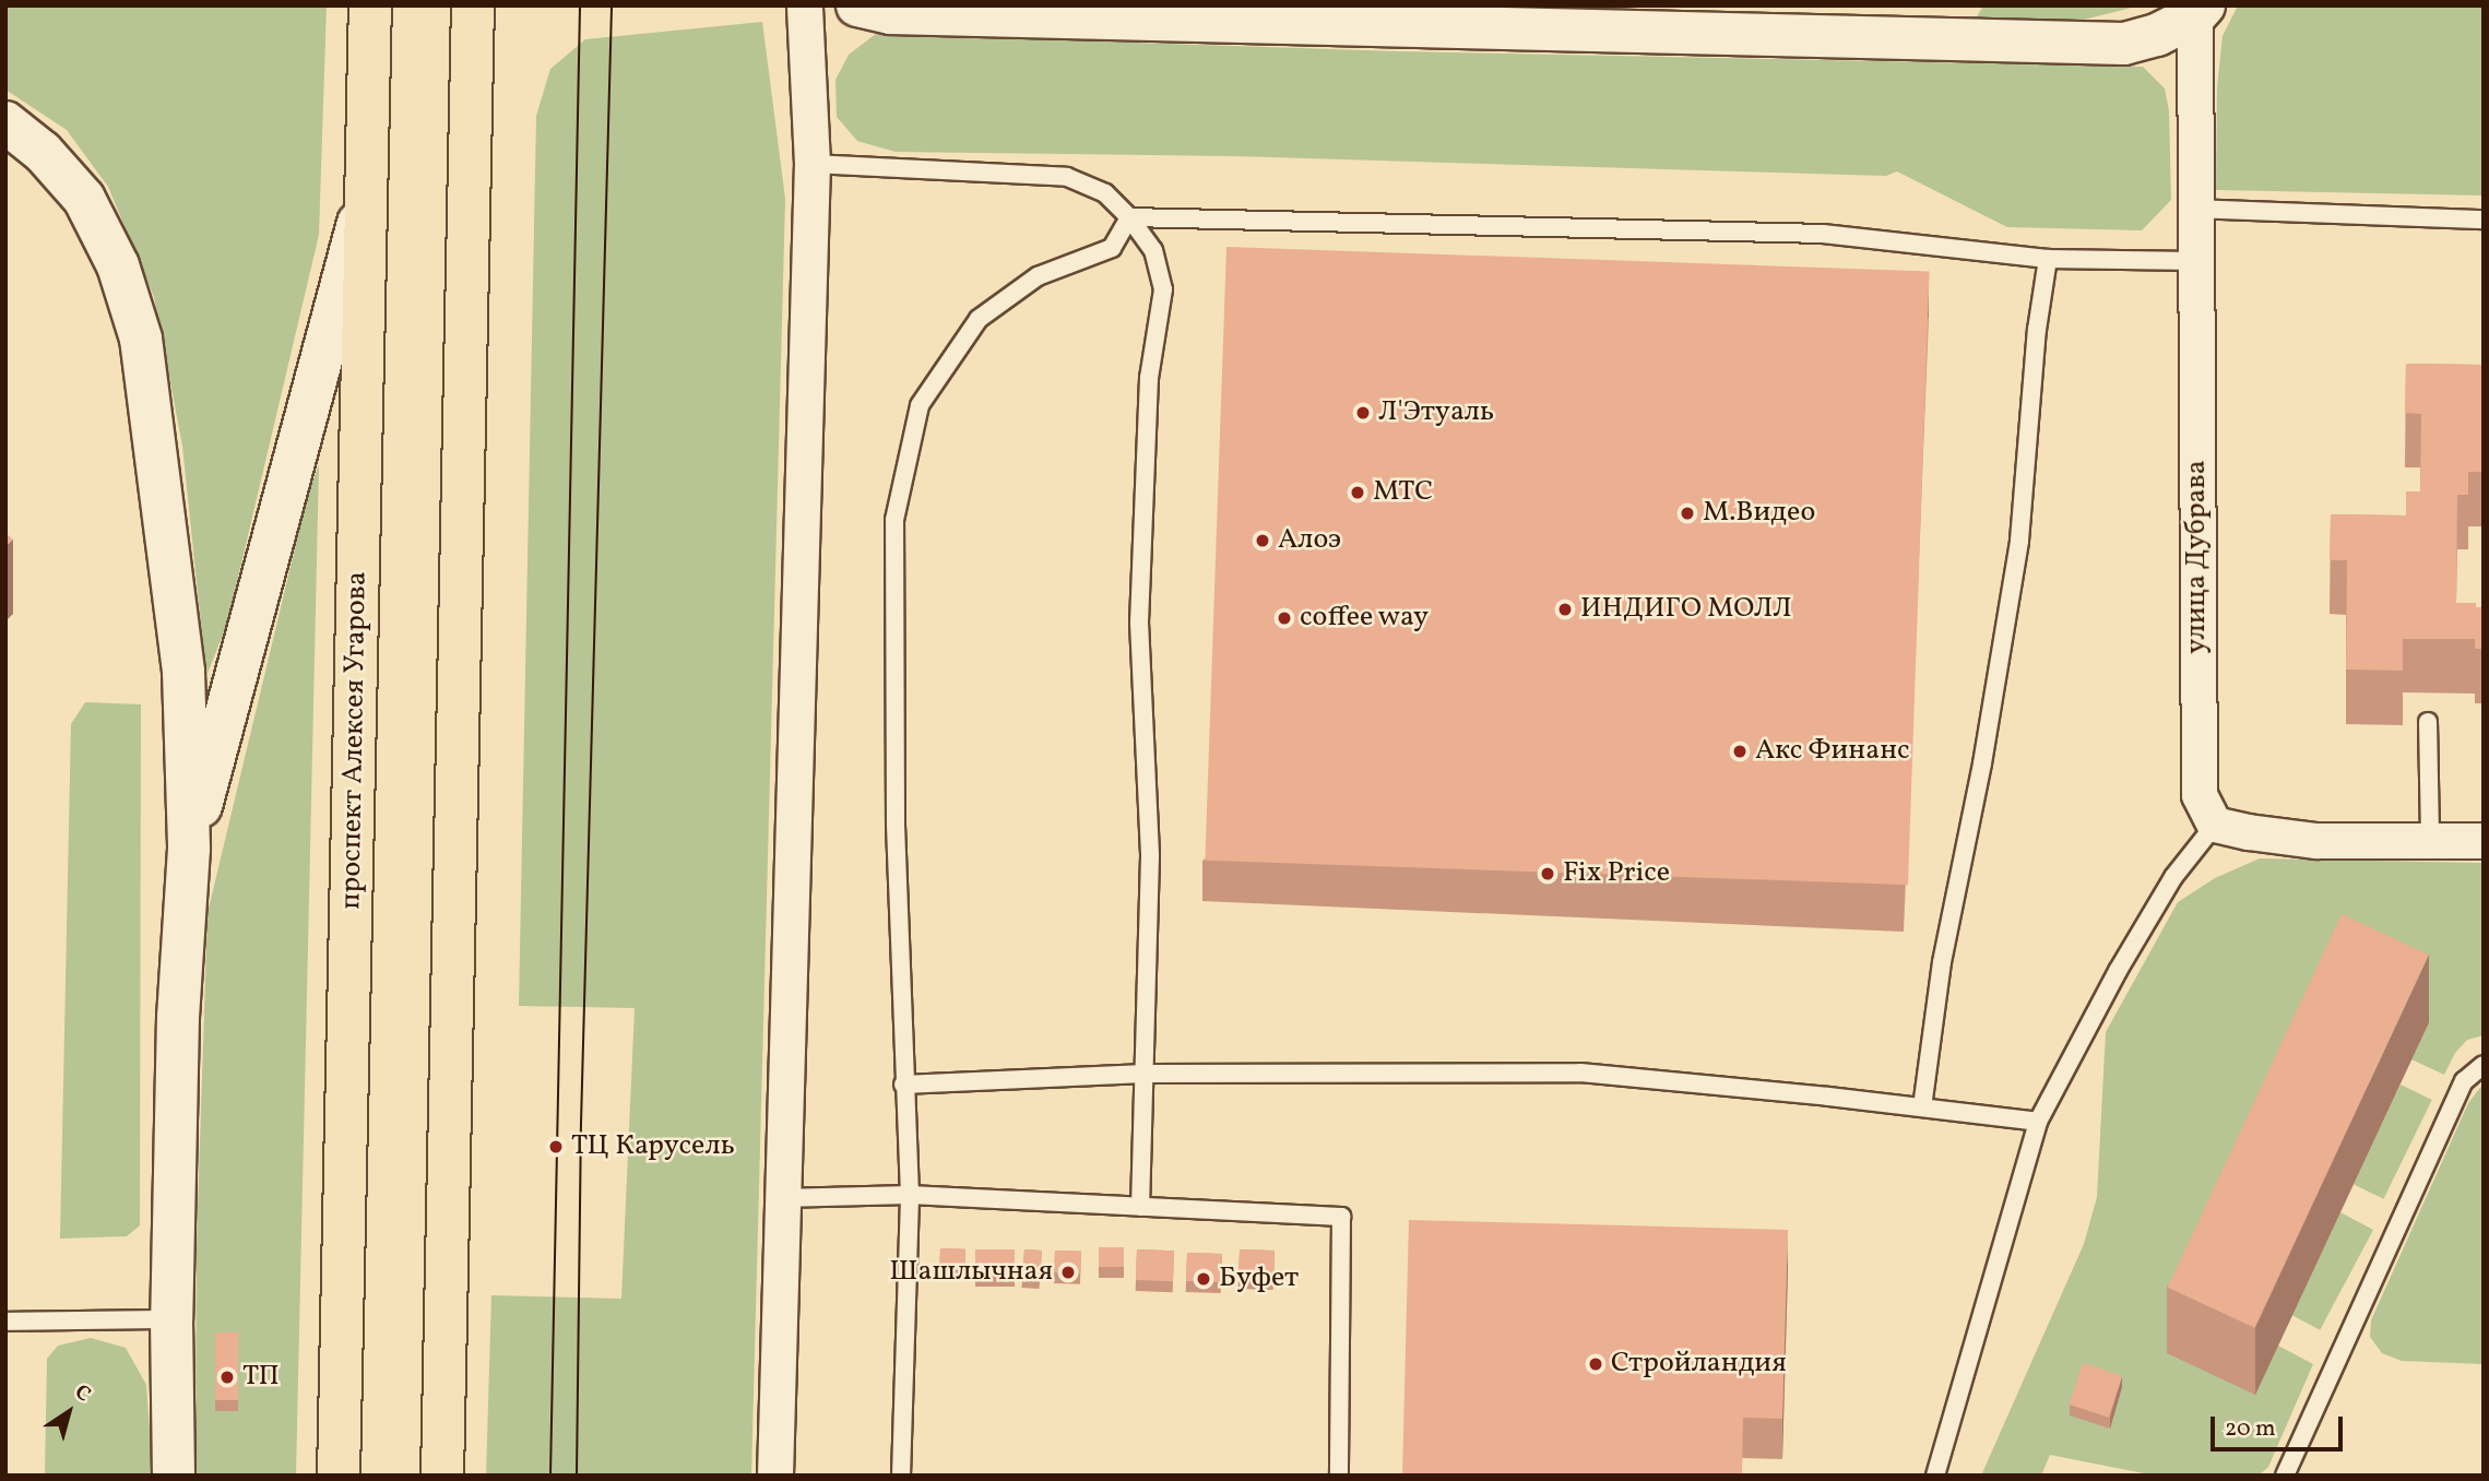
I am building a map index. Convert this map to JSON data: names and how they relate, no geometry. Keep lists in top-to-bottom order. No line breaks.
{"streets":{"main road":["проспект Алексея Угарова"],"street":["улица Дубрава"]},"places":["Л'Этуаль","МТС","М.Видео","Алоэ","ИНДИГО МОЛЛ","coffee way","Акс Финанс","Fix Price","ТЦ Карусель","Шашлычная","Буфет","Стройландия","ТП"],"scale_bar":"20 m","north":"top right"}
